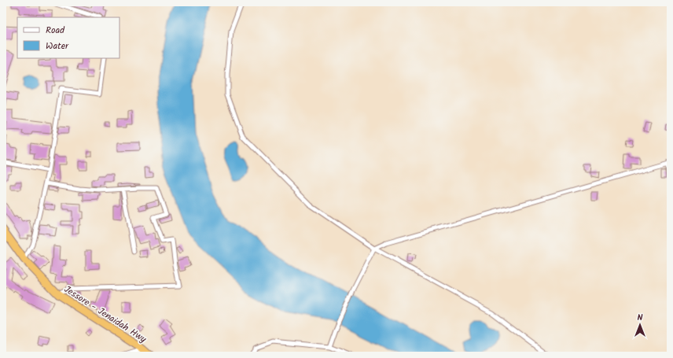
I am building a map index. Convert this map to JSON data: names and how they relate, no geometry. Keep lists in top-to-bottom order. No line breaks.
{"streets":{"highway":["Jessore - Jenaidah Hwy"]},"legend":["Road","Water"],"north":"top"}
